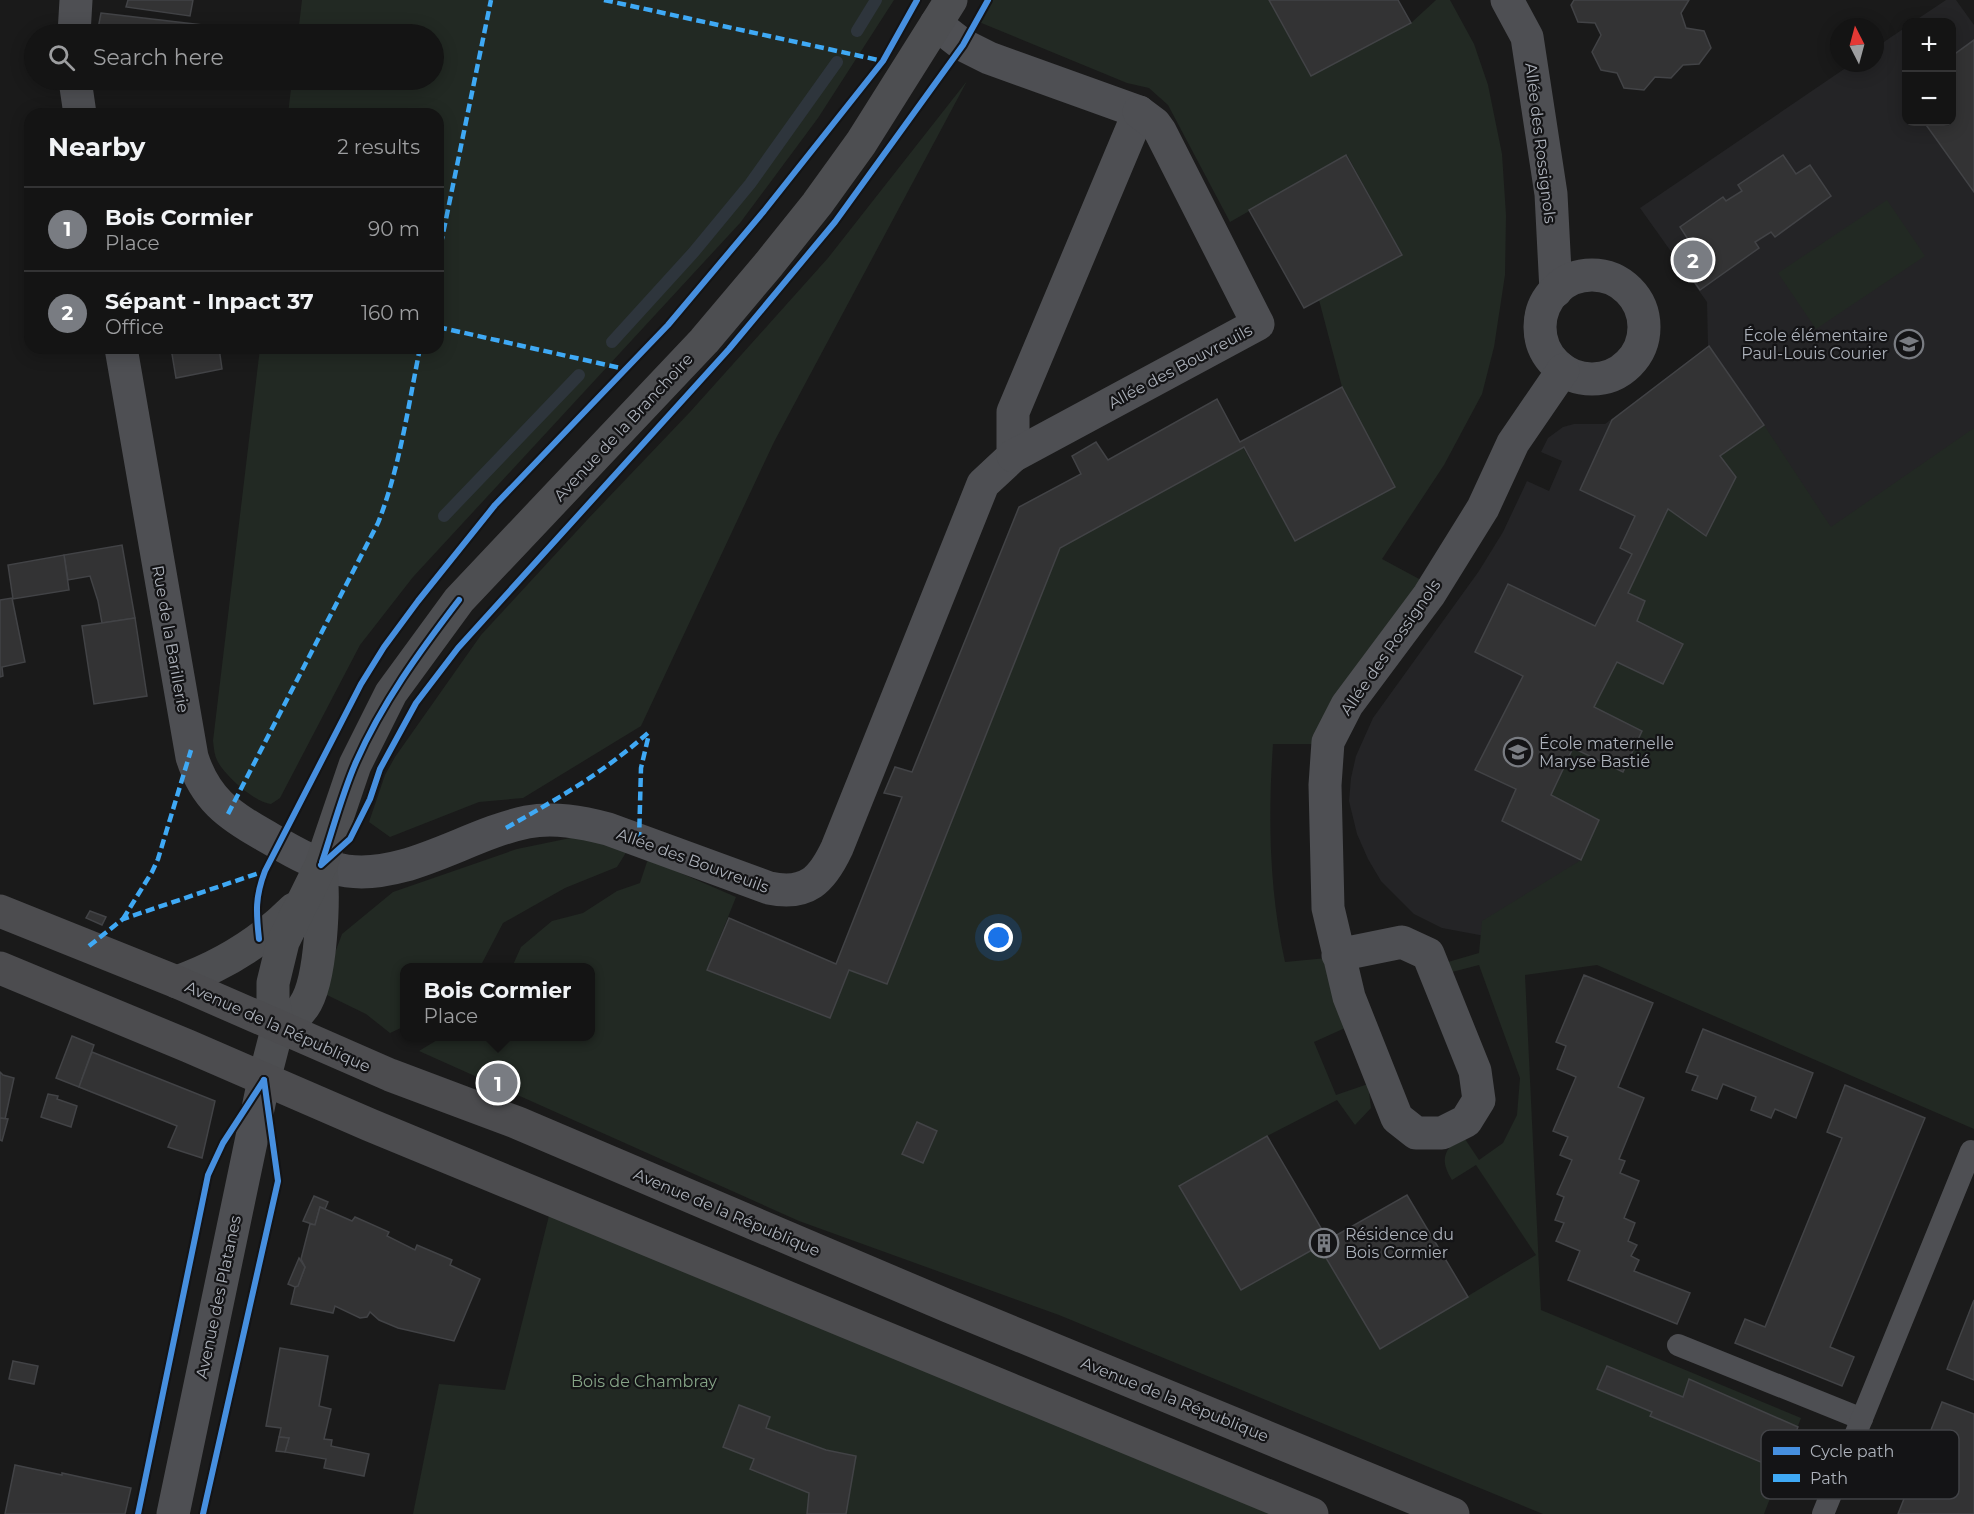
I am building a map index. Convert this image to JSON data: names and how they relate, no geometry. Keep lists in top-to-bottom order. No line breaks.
{"streets":{"main road":["Avenue de la Branchoire","Avenue de la République"],"street":["Allée des Rossignols","Allée des Bouvreuils","Rue de la Barillerie","Avenue des Platanes"]},"crossings":[["Allée des Bouvreuils","Avenue de la Branchoire"],["Allée des Bouvreuils","Rue de la Barillerie"],["Avenue de la Branchoire","Rue de la Barillerie"]],"parks":["Bois de Chambray"],"places":{"school or university":["École élémentaire Paul-Louis Courier","École maternelle Maryse Bastié"],"building":["Résidence du Bois Cormier"]},"legend":["Cycle path","Path"],"north":"top","page":{"map_buttons":["+","−"],"search":"Search here","heading":["Nearby","2 results"],"list":[{"mark":"1","name":"Bois Cormier","note":"Place","value":"90 m"},{"mark":"2","name":"Sépant - Inpact 37","note":"Office","value":"160 m"}],"pins":["2","1"],"popup":["Bois Cormier","Place"]}}
